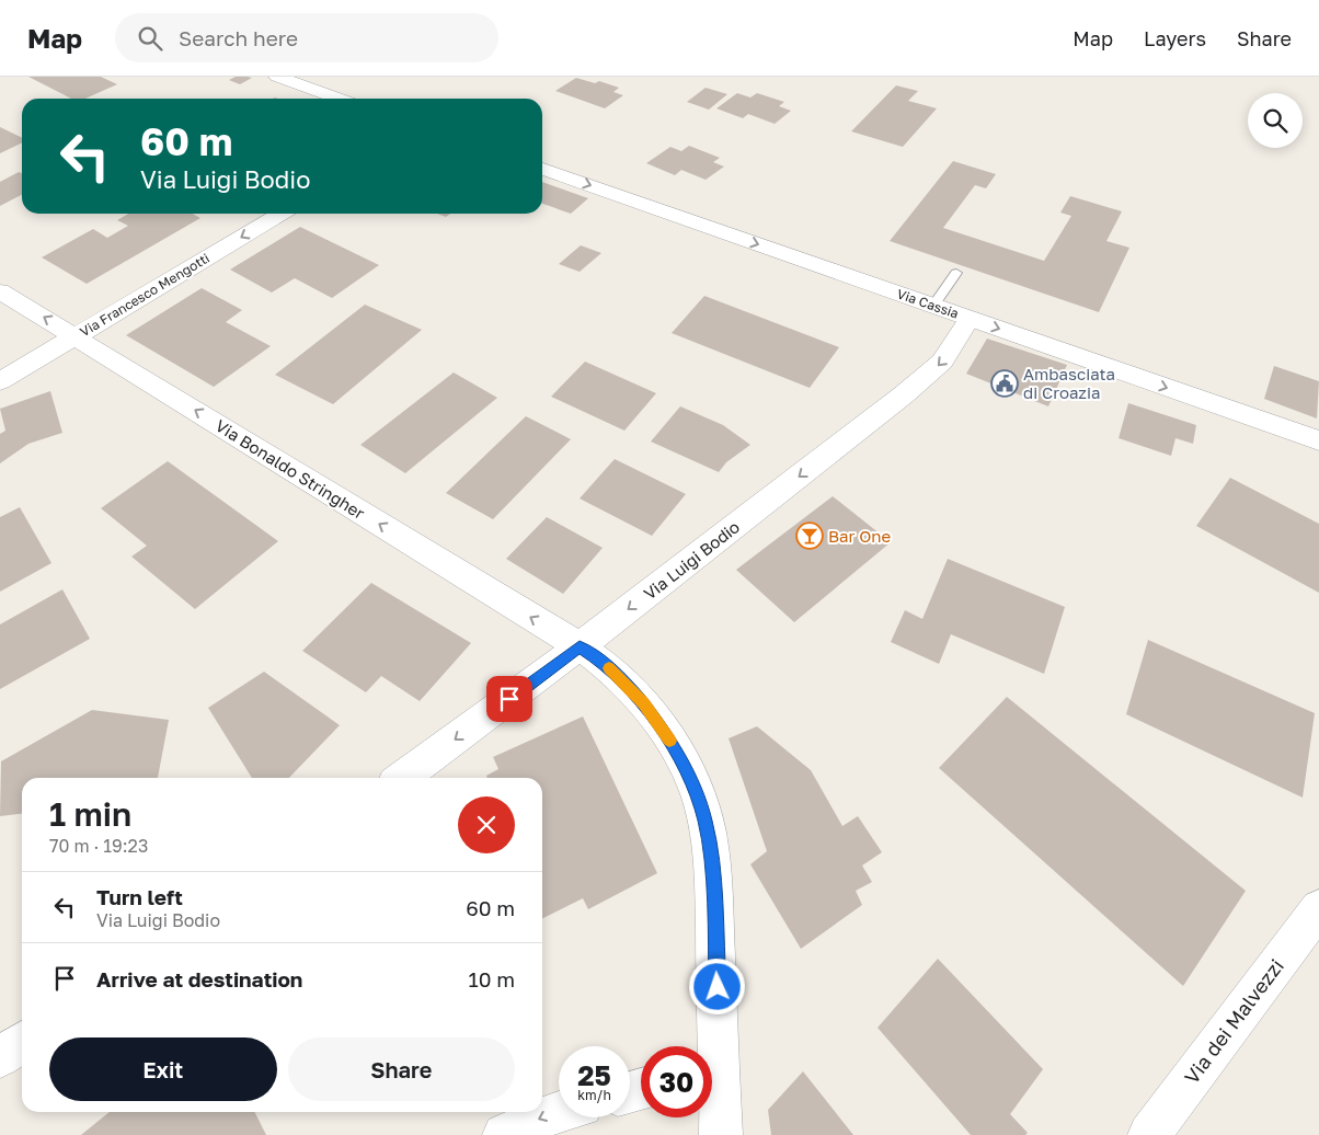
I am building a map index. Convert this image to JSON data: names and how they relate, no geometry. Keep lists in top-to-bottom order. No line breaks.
{"streets":{"street":["Via Francesco Mengotti","Via Cassia","Via Bonaldo Stringher","Via Luigi Bodio","Via dei Malvezzi"]},"crossings":[["Via Francesco Mengotti","Via Bonaldo Stringher"],["Via Cassia","Via Luigi Bodio"],["Via Bonaldo Stringher","Via Luigi Bodio"]],"one_way":["Via Francesco Mengotti","Via Cassia","Via Bonaldo Stringher","Via Luigi Bodio"],"places":{"public building":["Ambasciata di Croazia"],"bar":["Bar One"]},"page":{"header":"Map","search":"Search here","nav":["Map","Layers","Share"],"turn":["60 m","Via Luigi Bodio"],"heading":["1 min","70 m · 19:23"],"list":[{"name":"Turn left","note":"Via Luigi Bodio","value":"60 m"},{"name":"Arrive at destination","value":"10 m"}],"buttons":["Exit","Share"],"speed":"25 km/h","limit":"30"}}
